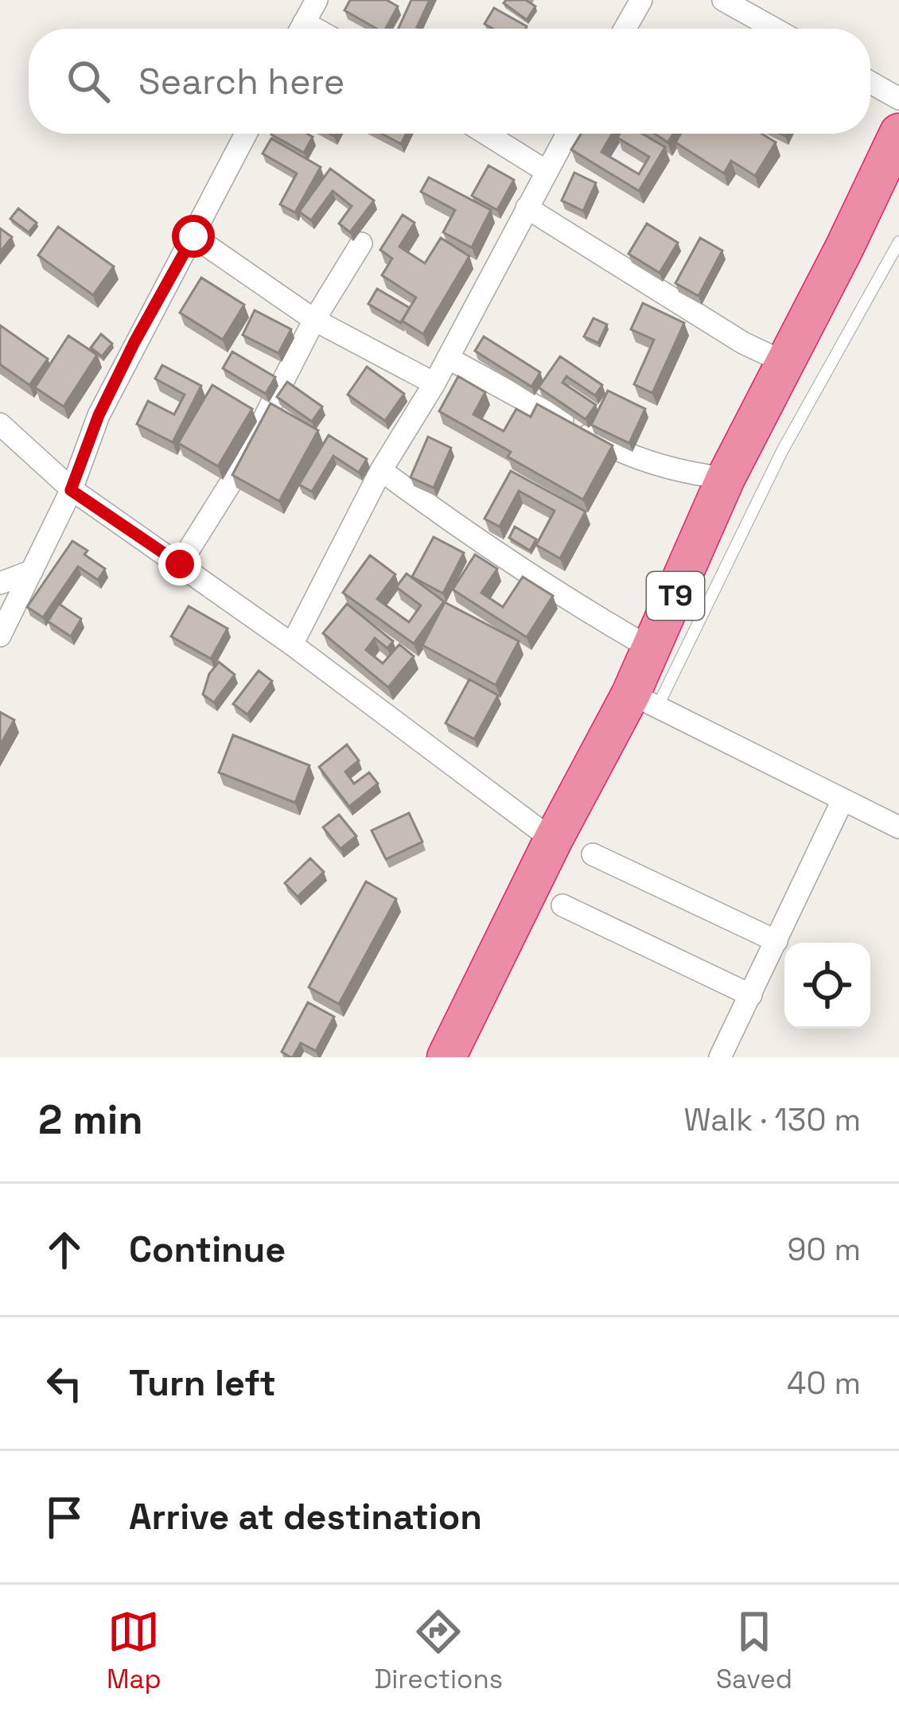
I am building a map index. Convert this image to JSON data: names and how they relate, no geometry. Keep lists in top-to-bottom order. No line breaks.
{"streets":{"highway":["T9"]},"page":{"search":"Search here","heading":["2 min","Walk · 130 m"],"list":[["Continue","90 m"],["Turn left","40 m"],"Arrive at destination"],"nav":["Map","Directions","Saved"]}}
